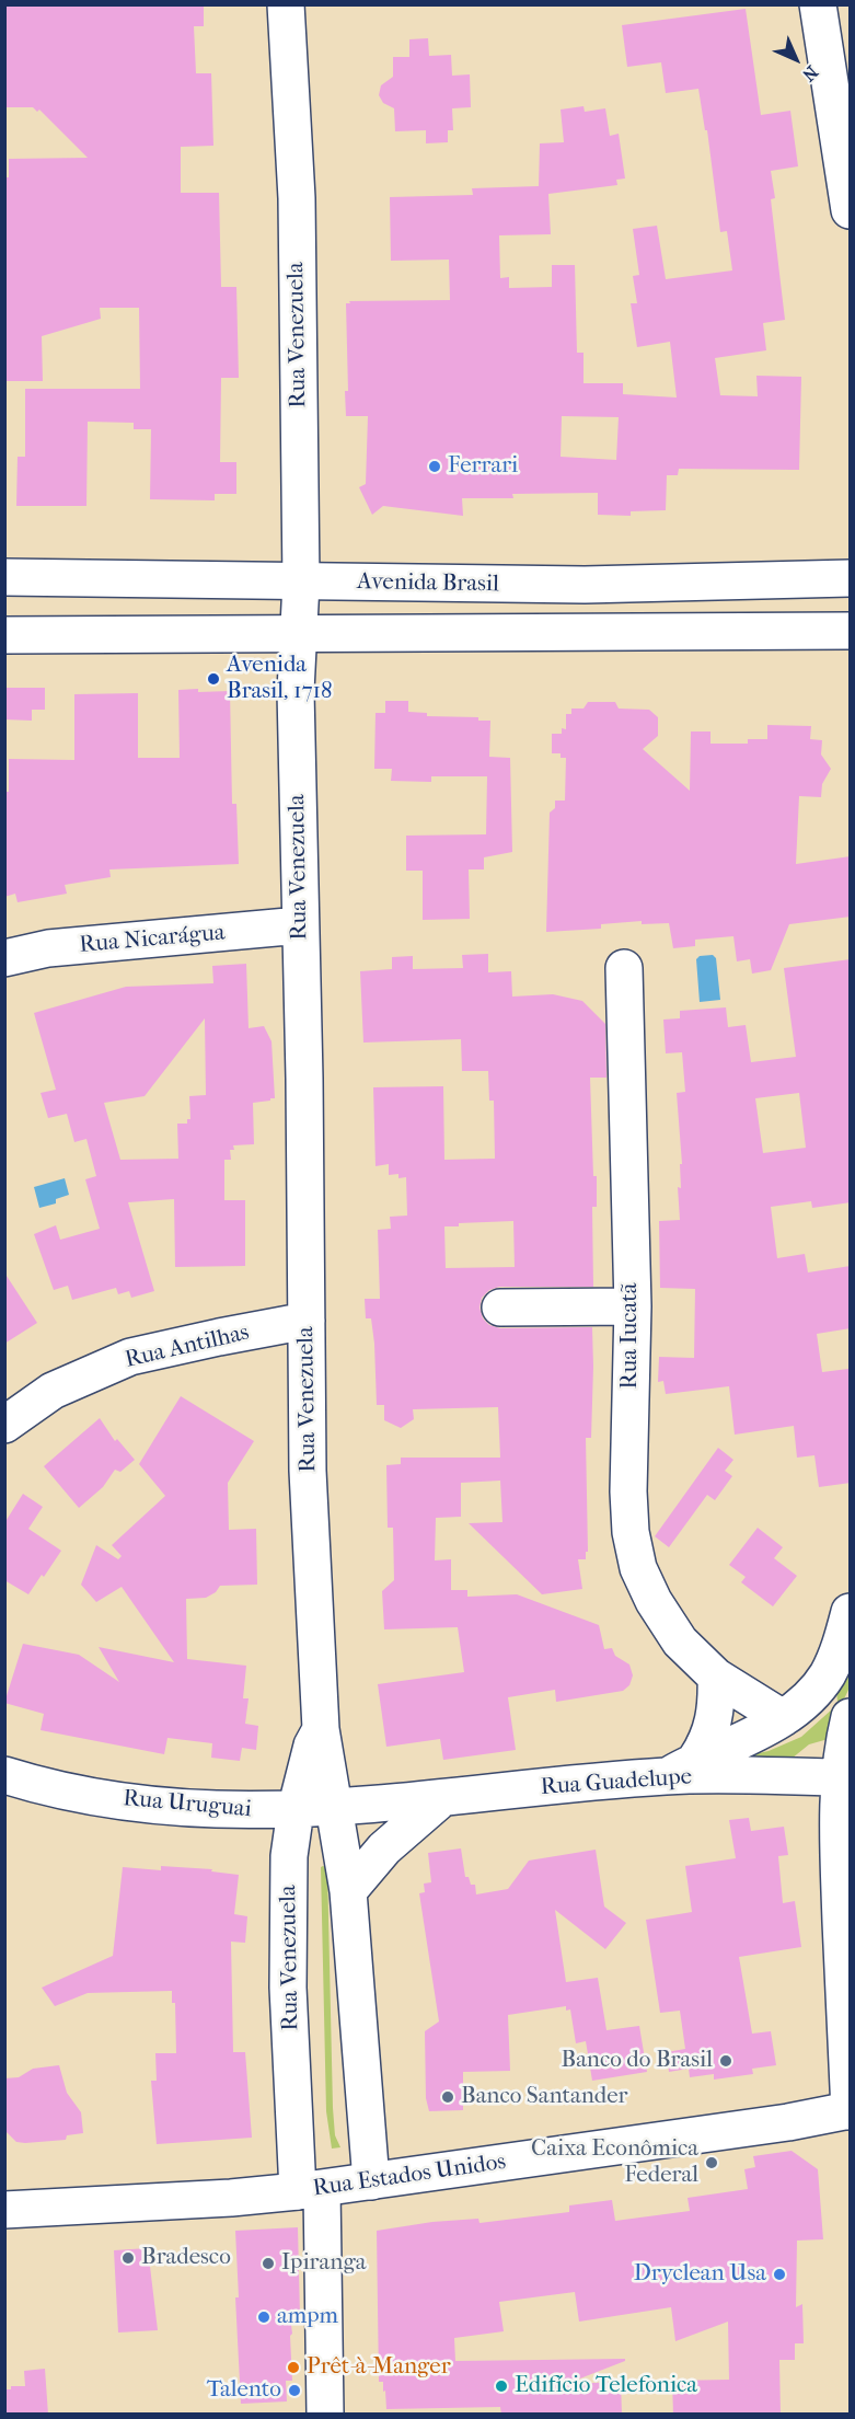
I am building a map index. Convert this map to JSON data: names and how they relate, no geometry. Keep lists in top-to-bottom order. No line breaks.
{"streets":{"street":["Rua Venezuela","Avenida Brasil","Rua Nicarágua","Rua Iucatã","Rua Antilhas","Rua Guadelupe","Rua Uruguai","Rua Estados Unidos"]},"crossings":[["Rua Venezuela","Avenida Brasil"],["Rua Venezuela","Rua Nicarágua"],["Rua Venezuela","Rua Antilhas"],["Rua Venezuela","Rua Guadelupe"],["Rua Venezuela","Rua Uruguai"],["Rua Venezuela","Rua Estados Unidos"],["Rua Guadelupe","Rua Uruguai"]],"places":["Ferrari","Avenida Brasil, 1718","Banco do Brasil","Banco Santander","Caixa Econômica Federal","Bradesco","Ipiranga","Dryclean Usa","ampm","Prêt-à-Manger","Edifício Telefonica","Talento"],"north":"bottom right"}
